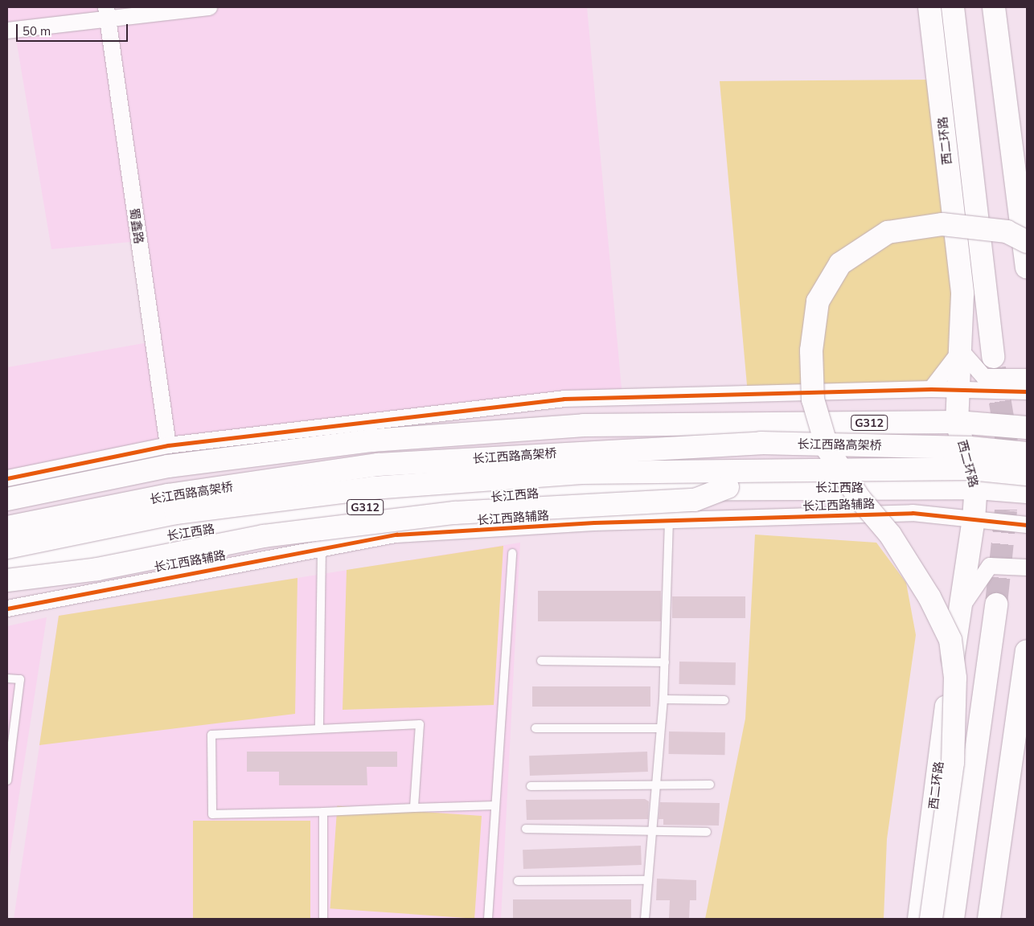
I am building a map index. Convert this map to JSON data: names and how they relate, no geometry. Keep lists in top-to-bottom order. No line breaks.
{"streets":{"highway":["西二环路","G312","长江西路高架桥","长江西路"],"street":["蜀鑫路","长江西路辅路"]},"crossings":[["西二环路","G312"],["西二环路","长江西路"],["西二环路","长江西路辅路"]],"scale_bar":"50 m"}
